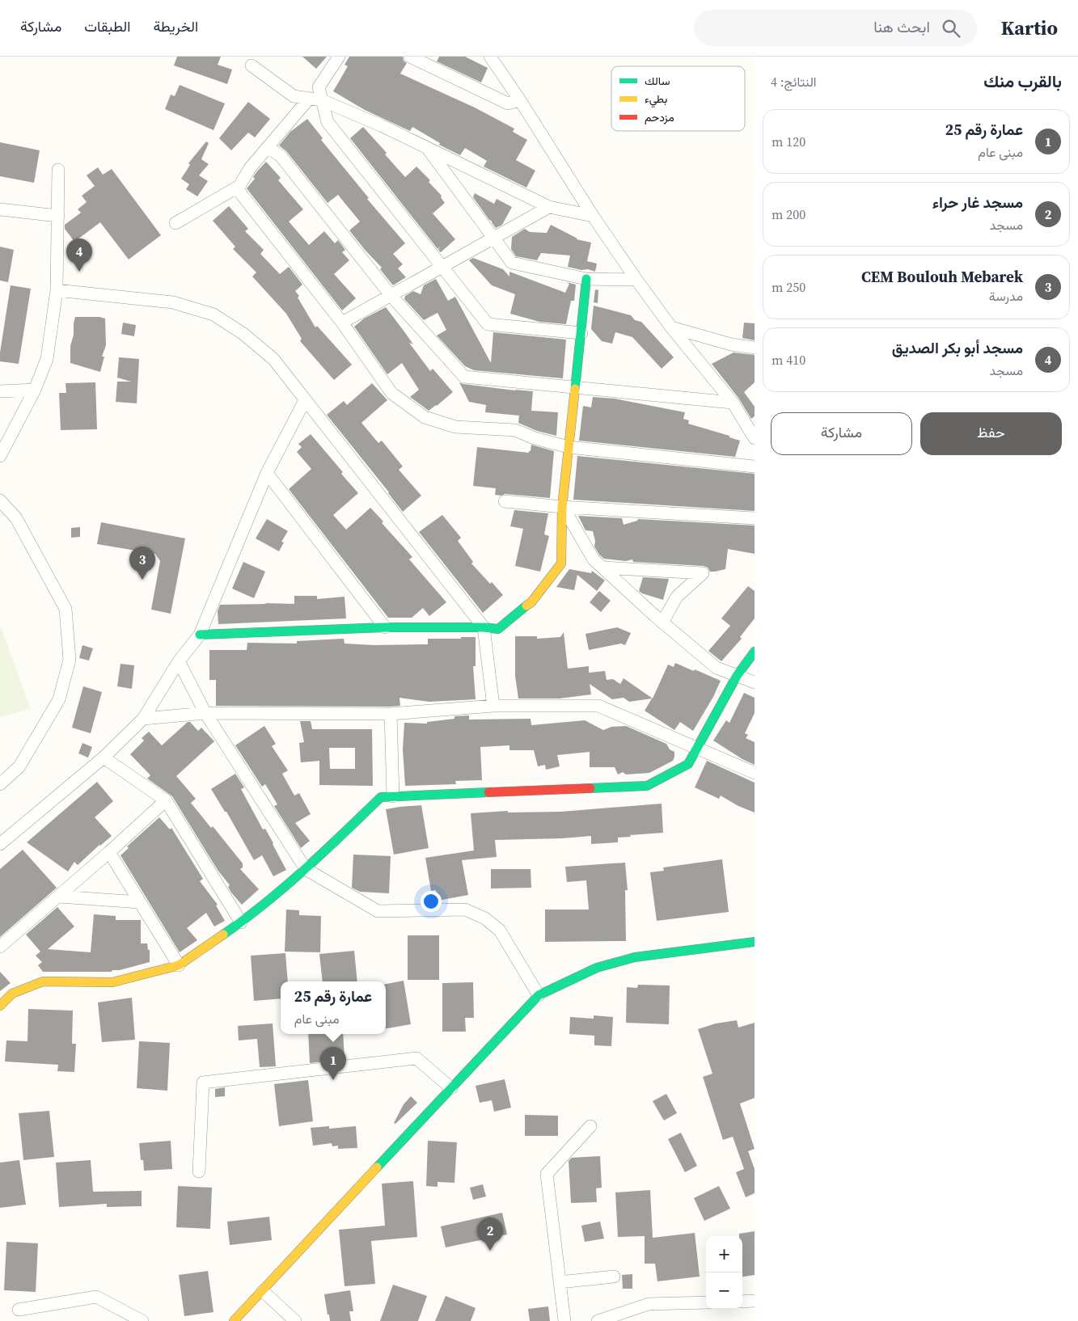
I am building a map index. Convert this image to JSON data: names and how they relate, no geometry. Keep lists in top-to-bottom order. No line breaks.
{"legend":["سالك","بطيء","مزدحم"],"page":{"header":"Kartio","search":"ابحث هنا","nav":["الخريطة","الطبقات","مشاركة"],"heading":["بالقرب منك","النتائج: 4"],"list":[{"mark":"1","name":"عمارة رقم 25","note":"مبنى عام","value":"120 m"},{"mark":"2","name":"مسجد غار حراء","note":"مسجد","value":"200 m"},{"mark":"3","name":"CEM Boulouh Mebarek","note":"مدرسة","value":"250 m"},{"mark":"4","name":"مسجد أبو بكر الصديق","note":"مسجد","value":"410 m"}],"pins":["4","3","1","2"],"buttons":["حفظ","مشاركة"],"popup":["عمارة رقم 25","مبنى عام"],"map_buttons":["+","−"]}}
